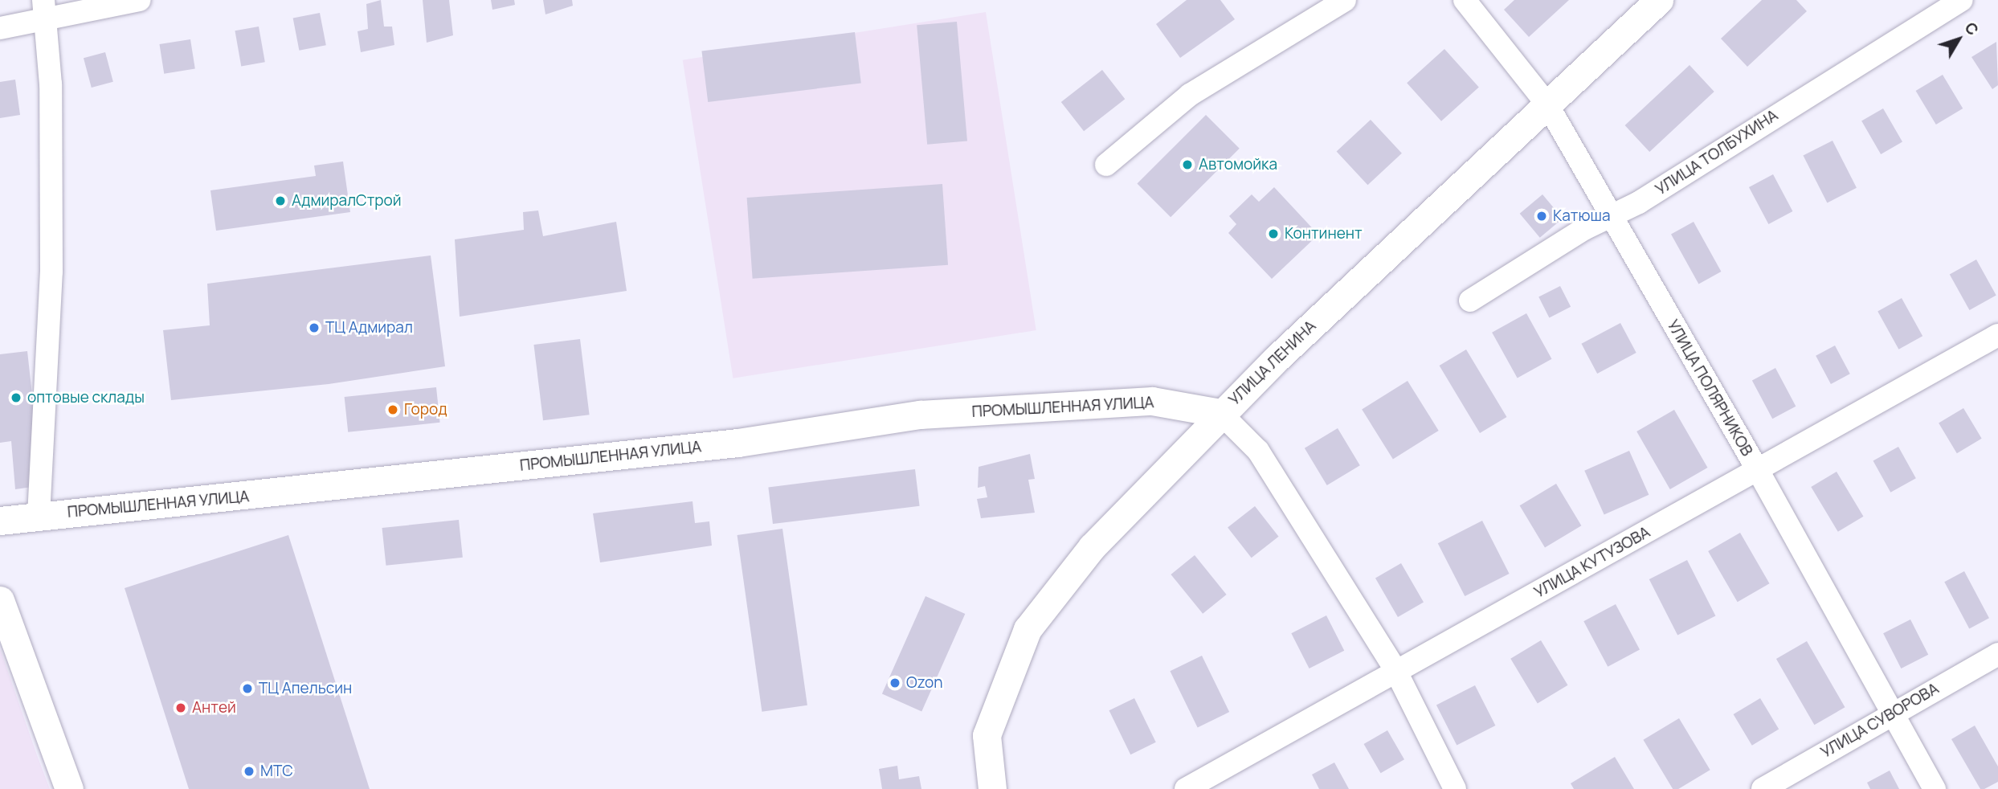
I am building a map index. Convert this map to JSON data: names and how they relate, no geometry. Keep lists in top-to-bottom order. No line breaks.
{"streets":{"street":["УЛИЦА ТОЛБУХИНА","УЛИЦА ЛЕНИНА","УЛИЦА ПОЛЯРНИКОВ","ПРОМЫШЛЕННАЯ УЛИЦА","УЛИЦА КУТУЗОВА","УЛИЦА СУВОРОВА"]},"crossings":[["УЛИЦА ТОЛБУХИНА","УЛИЦА ПОЛЯРНИКОВ"],["УЛИЦА ЛЕНИНА","УЛИЦА ПОЛЯРНИКОВ"],["УЛИЦА ЛЕНИНА","ПРОМЫШЛЕННАЯ УЛИЦА"],["УЛИЦА ПОЛЯРНИКОВ","УЛИЦА КУТУЗОВА"],["УЛИЦА ПОЛЯРНИКОВ","УЛИЦА СУВОРОВА"]],"places":["Автомойка","АдмиралСтрой","Катюша","Континент","ТЦ Адмирал","оптовые склады","Город","Ozon","ТЦ Апельсин","Антей","МТС"],"north":"top right"}
